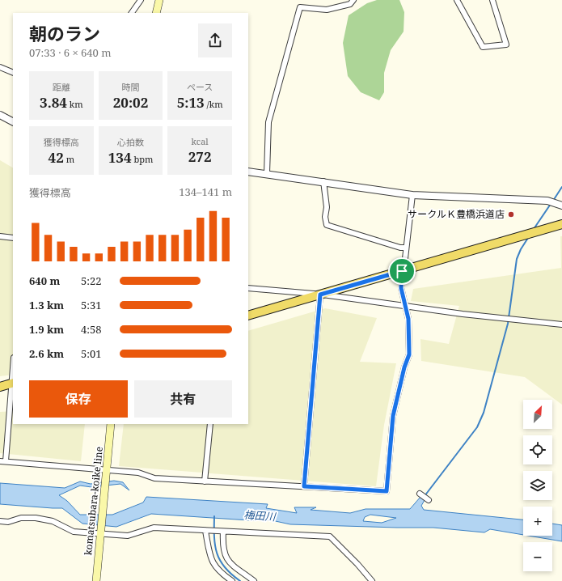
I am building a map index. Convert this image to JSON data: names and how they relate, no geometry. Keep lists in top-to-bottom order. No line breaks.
{"streets":{"main road":["komatsubara-koike line"]},"water":["梅田川"],"places":["サークルＫ豊橋浜道店"],"north":"top right","page":{"heading":["朝のラン","07:33 · 6 × 640 m"],"stats":[["距離","3.84 km"],["時間","20:02"],["ペース","5:13 /km"],["獲得標高","42 m"],["心拍数","134 bpm"],["kcal","272"]],"chart":["獲得標高","134–141 m"],"list":[{"name":"640 m","note":"5:22"},{"name":"1.3 km","note":"5:31"},{"name":"1.9 km","note":"4:58"},{"name":"2.6 km","note":"5:01"}],"buttons":["保存","共有"],"map_buttons":["+","−"]}}
